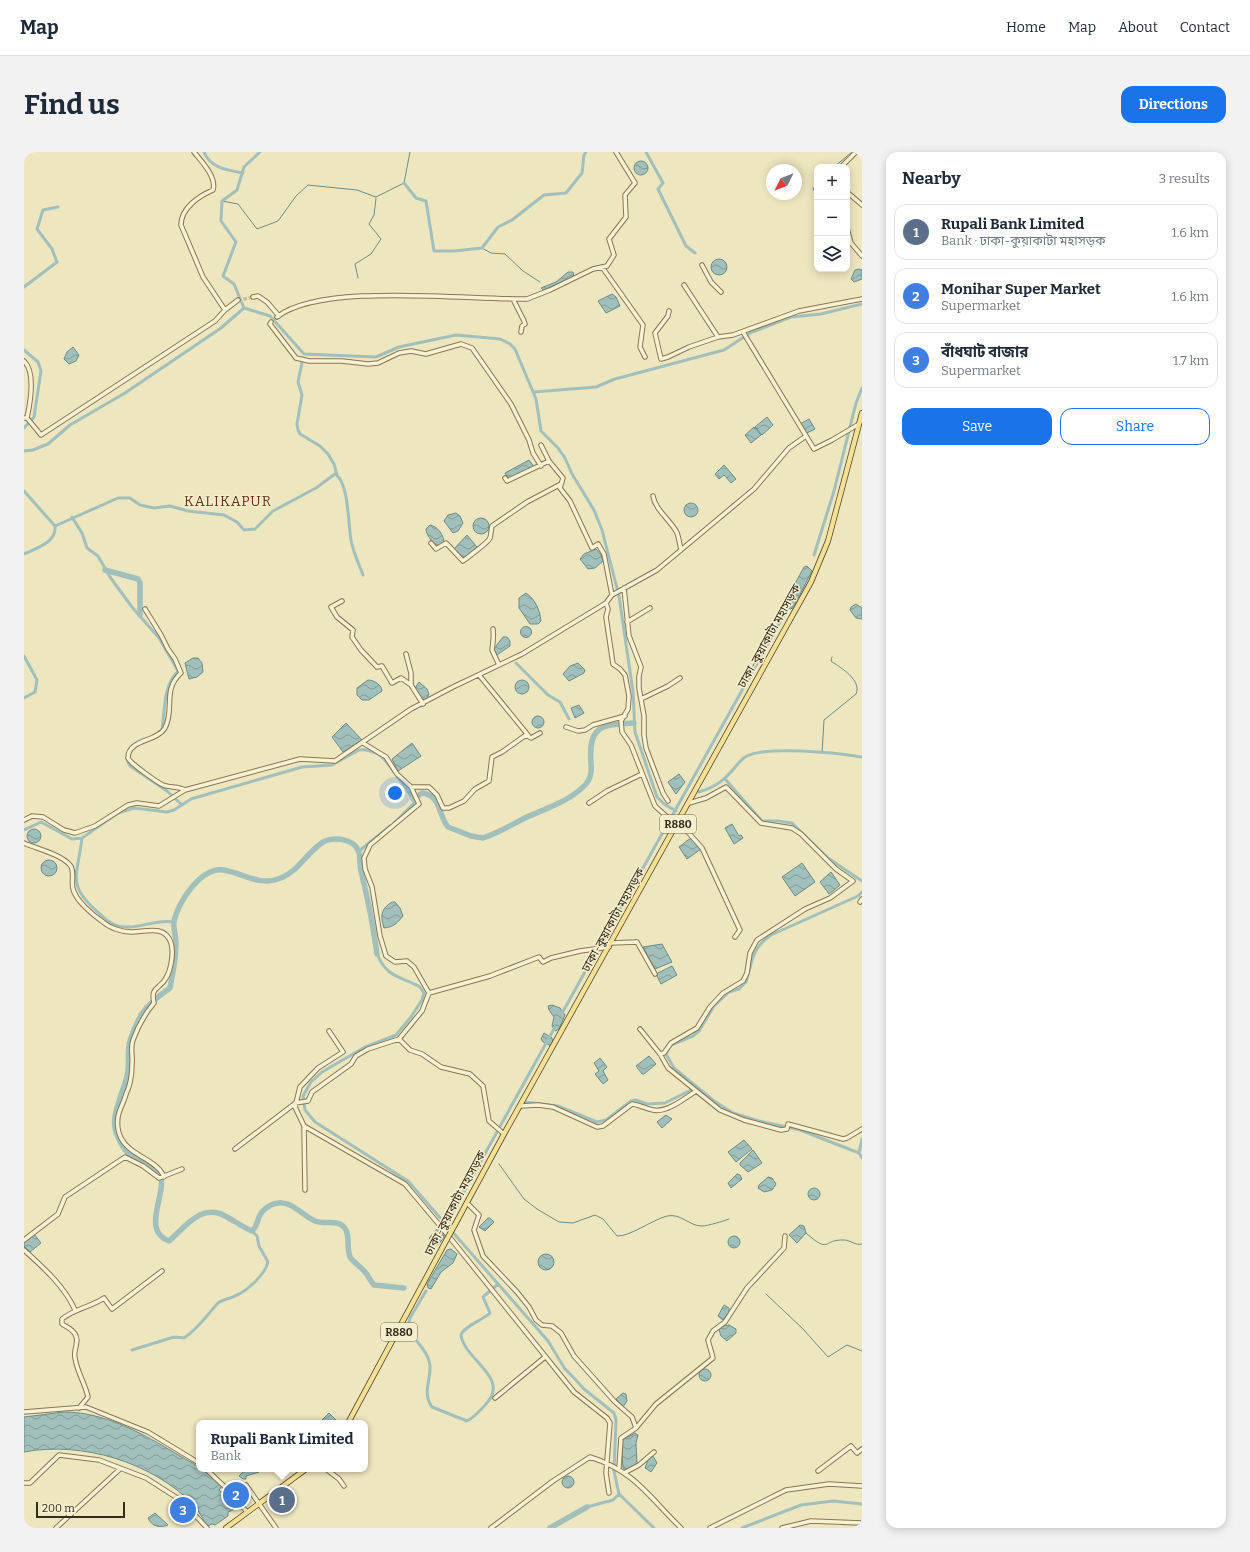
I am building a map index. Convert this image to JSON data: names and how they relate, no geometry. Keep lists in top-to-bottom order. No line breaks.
{"streets":{"main road":["ঢাকা-কুয়াকাটা মহাসড়ক","R880"]},"districts":["KALIKAPUR"],"scale_bar":"200 m","north":"bottom left","page":{"header":"Map","nav":["Home","Map","About","Contact"],"buttons":["Directions",["Save","Share"]],"title":"Find us","heading":["Nearby","3 results"],"map_buttons":["+","−"],"list":[{"mark":"1","name":"Rupali Bank Limited","note":"Bank · ঢাকা-কুয়াকাটা মহাসড়ক","value":"1.6 km"},{"mark":"2","name":"Monihar Super Market","note":"Supermarket","value":"1.6 km"},{"mark":"3","name":"বাঁধঘাট বাজার","note":"Supermarket","value":"1.7 km"}],"popup":["Rupali Bank Limited","Bank"],"pins":["2","1","3"],"scale":"200 m"}}
